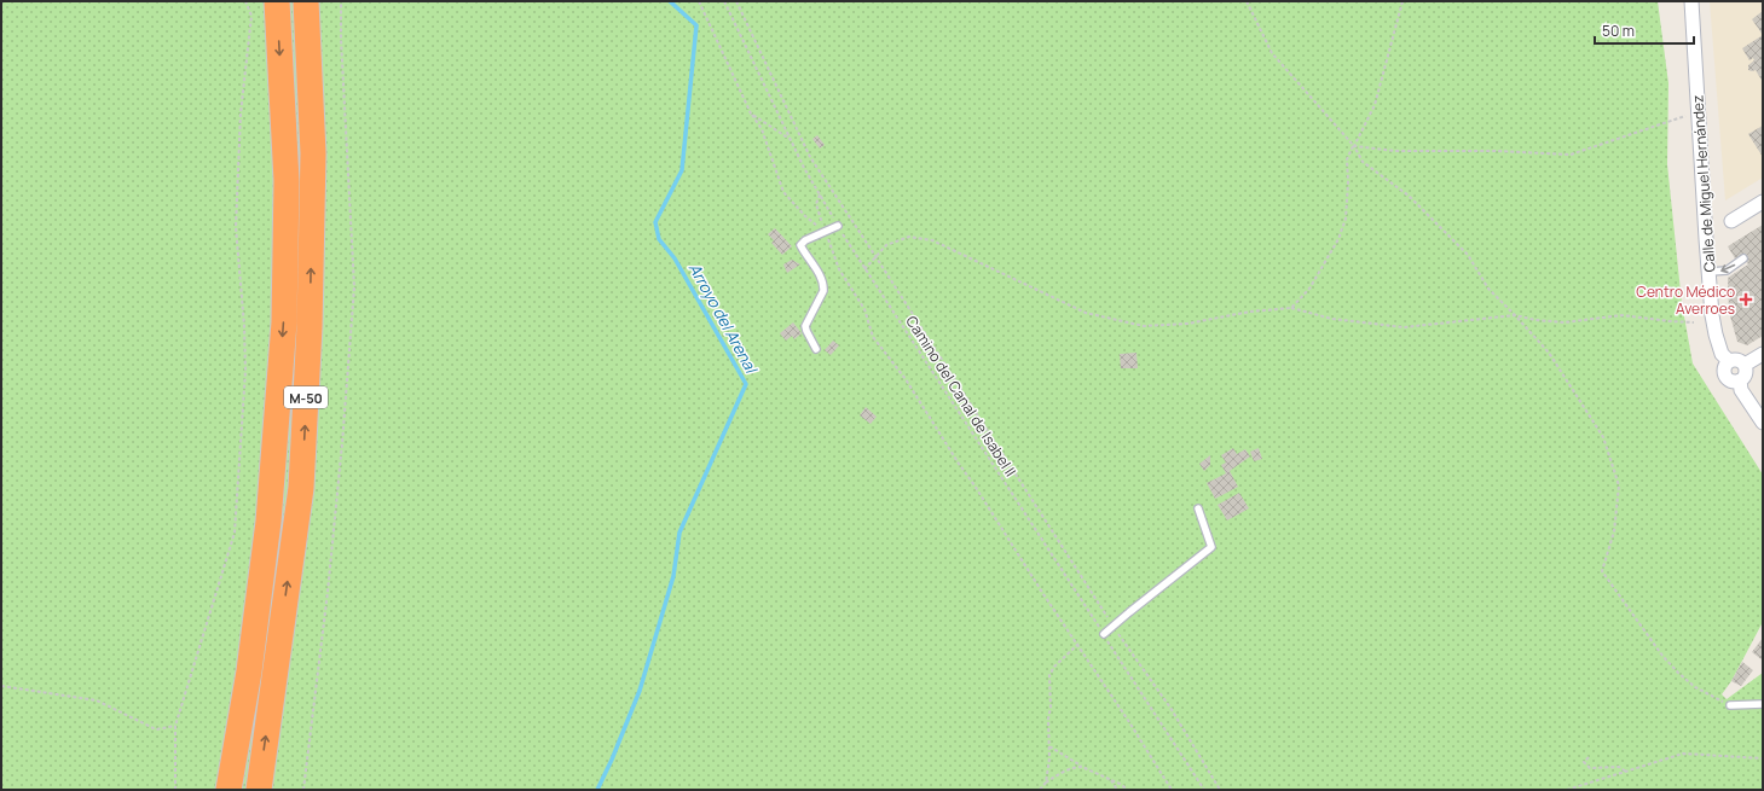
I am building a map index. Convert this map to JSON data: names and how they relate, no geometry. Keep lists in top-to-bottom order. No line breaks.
{"streets":{"highway":["M-50"],"street":["Calle de Miguel Hernández"],"path":["Camino del Canal de Isabel II"]},"water":["Arroyo del Arenal"],"places":{"health":["Centro Médico Averroes"]},"scale_bar":"50 m"}
